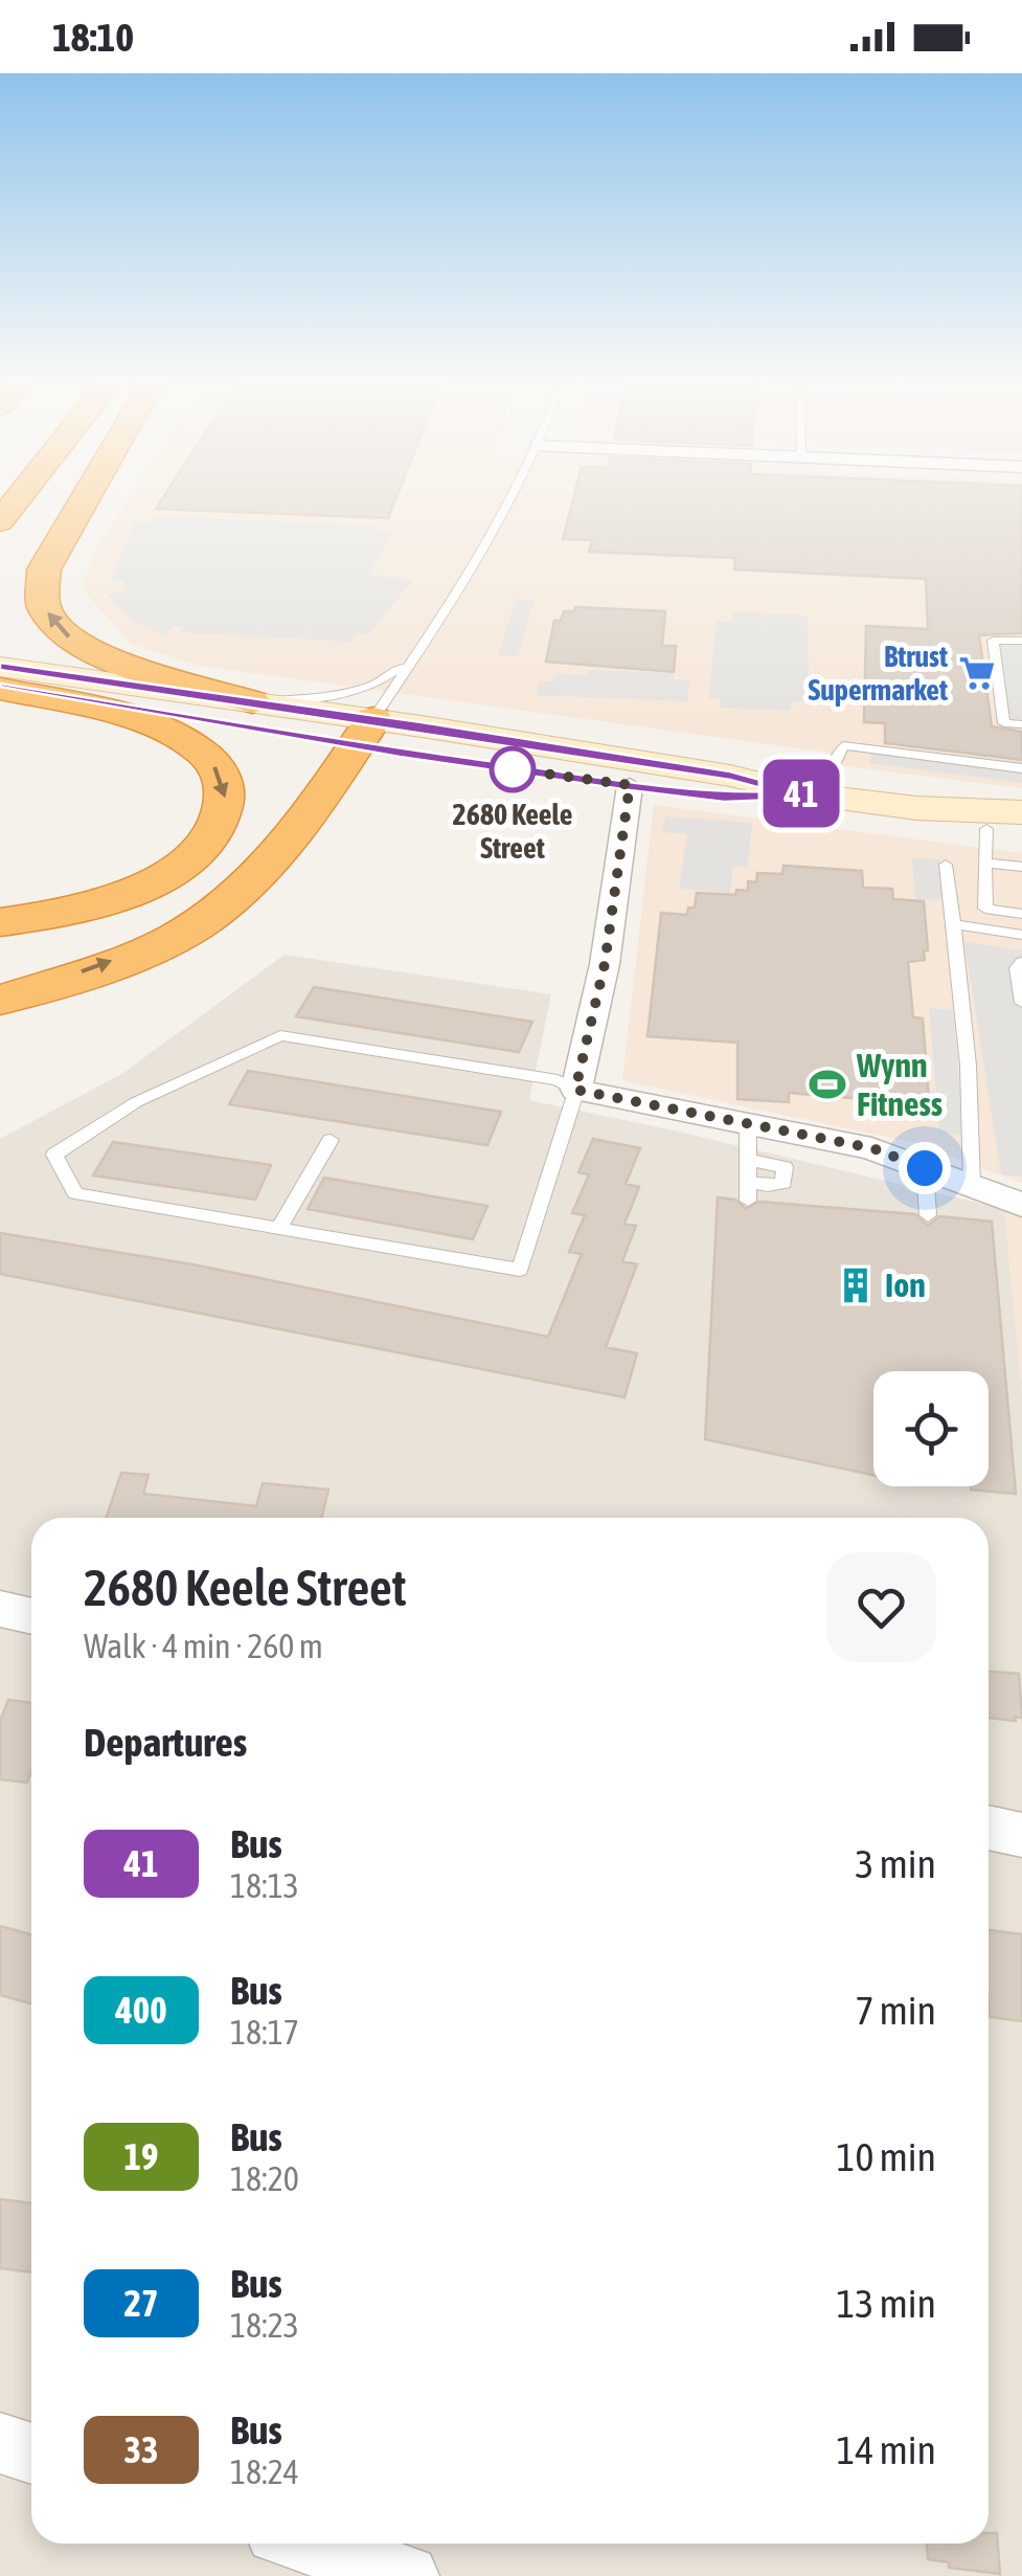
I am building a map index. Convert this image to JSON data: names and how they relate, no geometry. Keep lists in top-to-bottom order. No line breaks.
{"places":{"supermarket":["Btrust Supermarket"],"other":["2680 Keele Street"],"sports":["Wynn Fitness"],"building":["Ion"]},"lines":["bus line 41"],"page":{"status":"18:10","on_map":"41","heading":[["2680 Keele Street","Walk · 4 min · 260 m"],"Departures"],"list":[{"mark":"41","name":"Bus","note":"18:13","value":"3 min"},{"mark":"400","name":"Bus","note":"18:17","value":"7 min"},{"mark":"19","name":"Bus","note":"18:20","value":"10 min"},{"mark":"27","name":"Bus","note":"18:23","value":"13 min"},{"mark":"33","name":"Bus","note":"18:24","value":"14 min"}]}}
